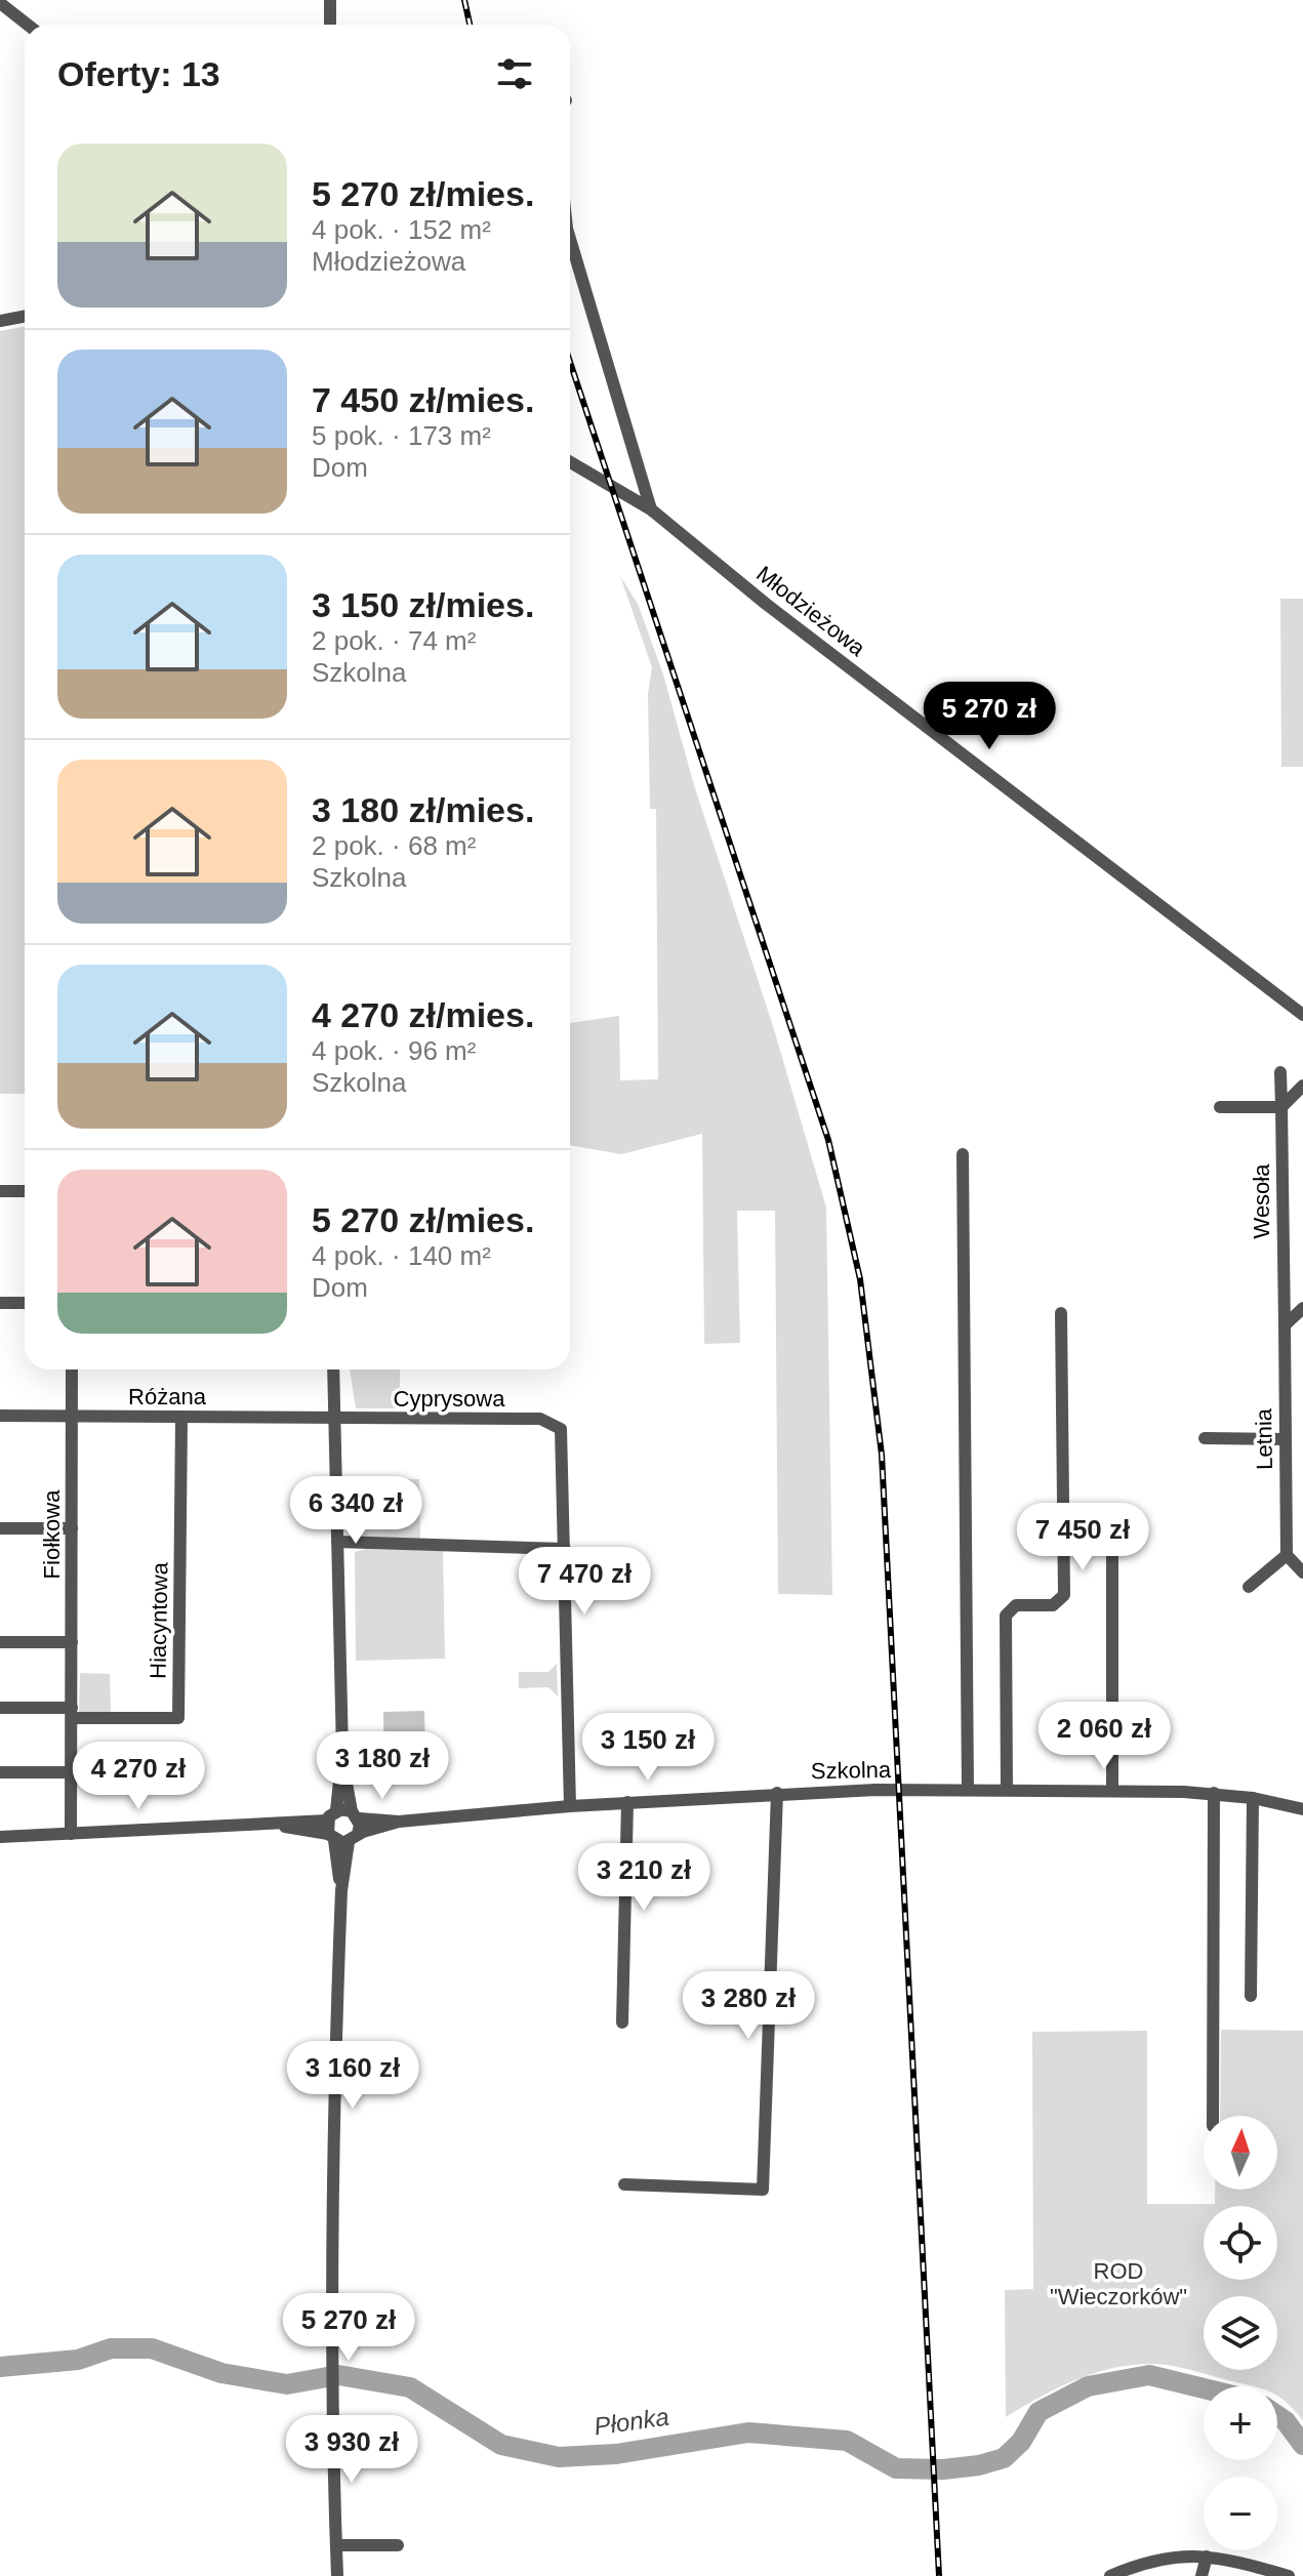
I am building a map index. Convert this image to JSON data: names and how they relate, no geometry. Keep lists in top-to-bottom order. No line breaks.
{"streets":{"street":["Młodzieżowa","Wesoła","Różana","Cyprysowa","Letnia","Fiołkowa","Hiacyntowa","Szkolna"]},"crossings":[["Wesoła","Letnia"],["Różana","Cyprysowa"],["Różana","Fiołkowa"],["Różana","Hiacyntowa"],["Fiołkowa","Hiacyntowa"]],"water":["Płonka"],"parks":["ROD \"Wieczorków\""],"north":"top","page":{"heading":"Oferty: 13","list":[{"name":"5 270 zł/mies.","note":"4 pok. · 152 m² · Młodzieżowa"},{"name":"7 450 zł/mies.","note":"5 pok. · 173 m² · Dom"},{"name":"3 150 zł/mies.","note":"2 pok. · 74 m² · Szkolna"},{"name":"3 180 zł/mies.","note":"2 pok. · 68 m² · Szkolna"},{"name":"4 270 zł/mies.","note":"4 pok. · 96 m² · Szkolna"},{"name":"5 270 zł/mies.","note":"4 pok. · 140 m² · Dom"}],"price":["5 270 zł","6 340 zł","7 450 zł","7 470 zł","2 060 zł","3 150 zł","3 180 zł","4 270 zł","3 210 zł","3 280 zł","3 160 zł","5 270 zł","3 930 zł"],"map_buttons":["+","−"]}}
